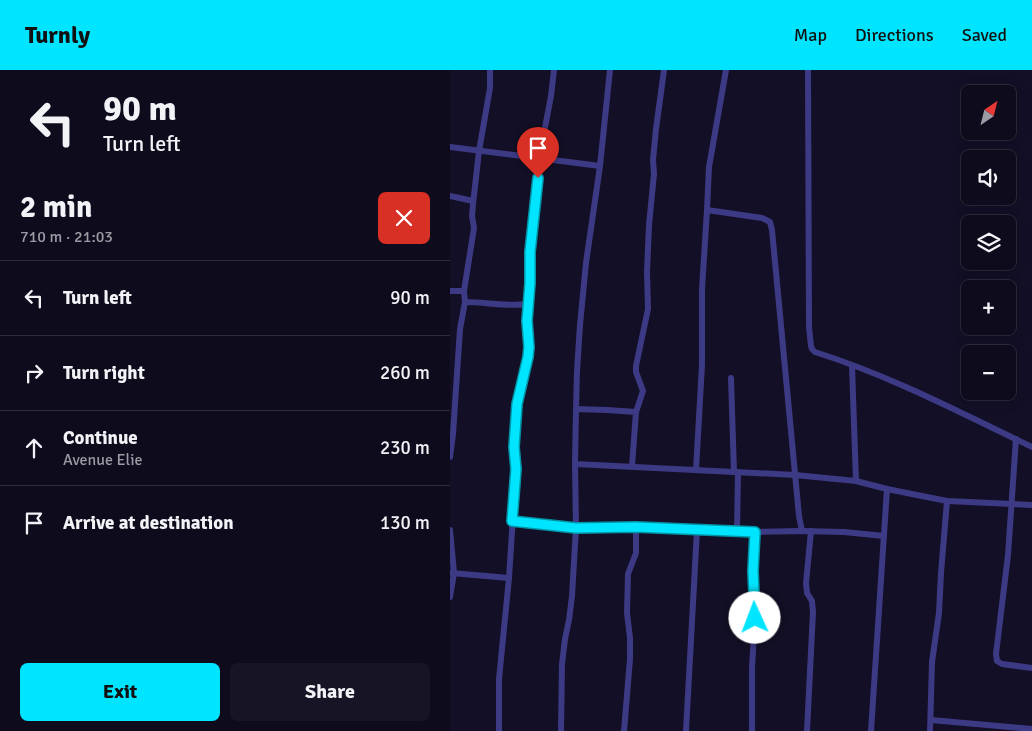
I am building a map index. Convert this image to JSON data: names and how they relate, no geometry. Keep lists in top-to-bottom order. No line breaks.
{"north":"top right","page":{"header":"Turnly","nav":["Map","Directions","Saved"],"turn":["90 m","Turn left"],"map_buttons":["+","−"],"heading":["2 min","710 m · 21:03"],"list":[{"name":"Turn left","value":"90 m"},{"name":"Turn right","value":"260 m"},{"name":"Continue","note":"Avenue Elie","value":"230 m"},{"name":"Arrive at destination","value":"130 m"}],"buttons":["Exit","Share"]}}
